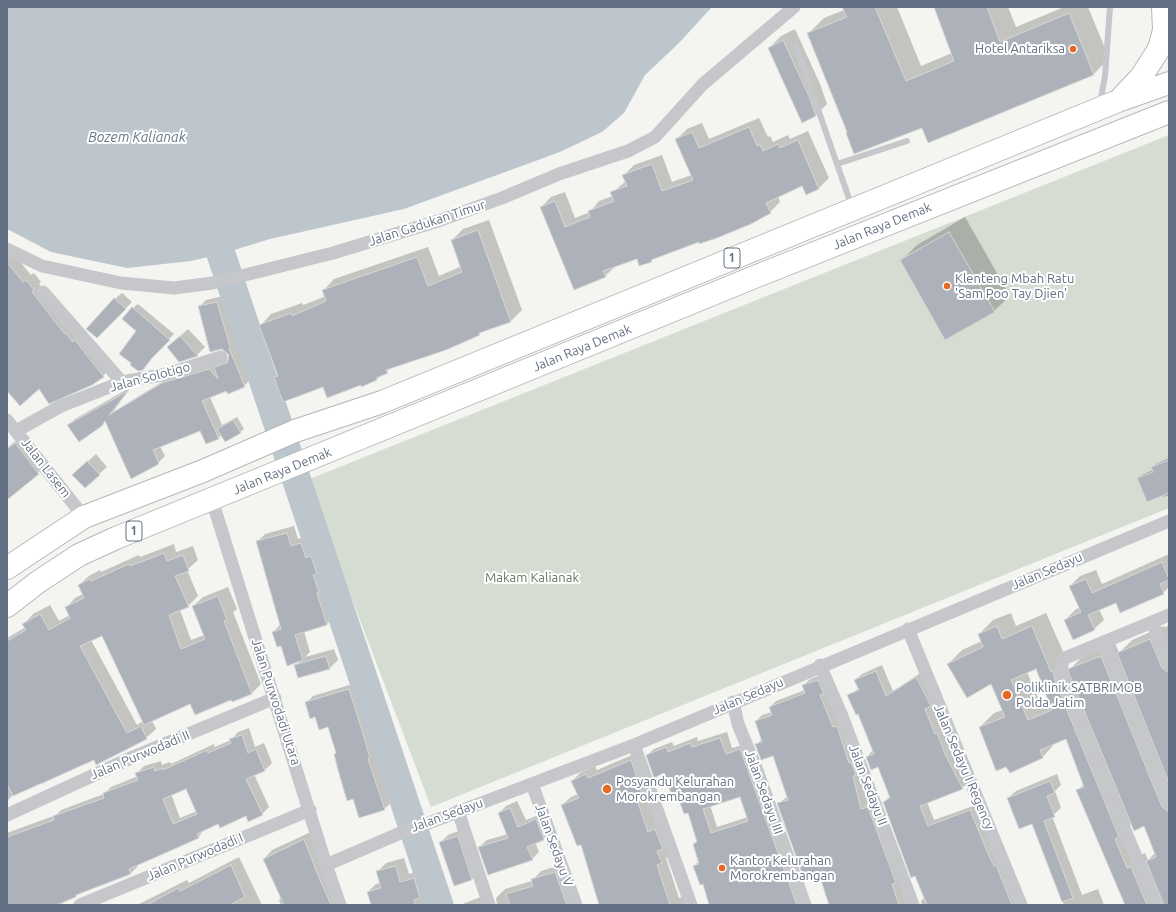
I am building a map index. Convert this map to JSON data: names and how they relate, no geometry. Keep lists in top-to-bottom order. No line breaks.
{"streets":{"highway":["Jalan Raya Demak","1"],"street":["Jalan Gadukan Timur","Jalan Solotigo","Jalan Lasem","Jalan Sedayu","Jalan Purwodadi Utara","Jalan Purwodadi II","Jalan Sedayu I Regency","Jalan Sedayu II","Jalan Sedayu III","Jalan Sedayu V","Jalan Purwodadi I"]},"crossings":[["Jalan Raya Demak","Jalan Lasem"],["Jalan Raya Demak","Jalan Purwodadi Utara"],["Jalan Solotigo","Jalan Lasem"],["Jalan Sedayu","Jalan Purwodadi Utara"],["Jalan Sedayu","Jalan Sedayu I Regency"],["Jalan Sedayu","Jalan Sedayu II"],["Jalan Sedayu","Jalan Sedayu III"],["Jalan Sedayu","Jalan Sedayu V"],["Jalan Purwodadi Utara","Jalan Purwodadi II"],["Jalan Purwodadi Utara","Jalan Purwodadi I"]],"water":["Bozem Kalianak"],"parks":["Makam Kalianak"],"places":["Hotel Antariksa","Klenteng Mbah Ratu 'Sam Poo Tay Djien'","Poliklinik SATBRIMOB Polda Jatim","Posyandu Kelurahan Morokrembangan","Kantor Kelurahan Morokrembangan"]}
